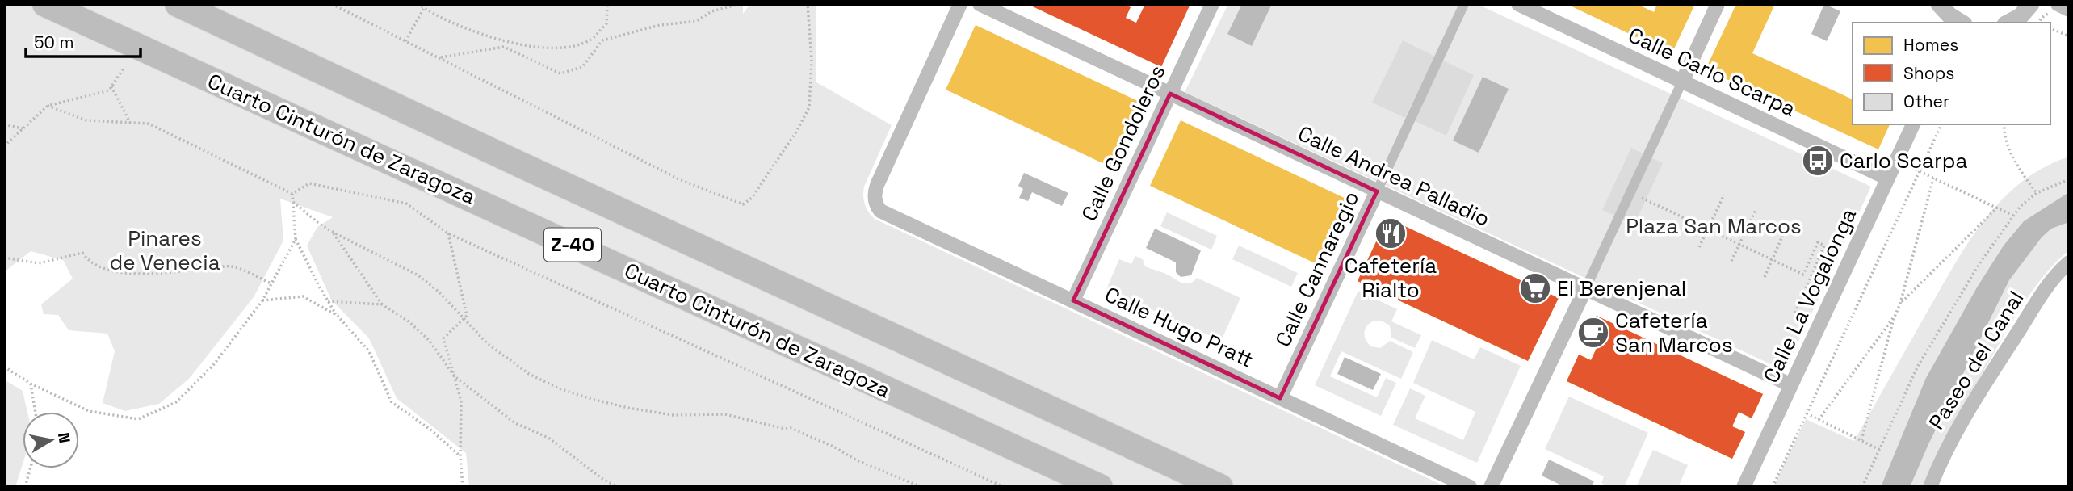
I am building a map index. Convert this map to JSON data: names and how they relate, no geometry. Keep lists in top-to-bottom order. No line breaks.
{"streets":{"highway":["Cuarto Cinturón de Zaragoza","Z-40"],"street":["Calle Carlo Scarpa","Calle Gondoleros","Calle Andrea Palladio","Calle Cannaregio","Calle La Vogalonga","Calle Hugo Pratt","Paseo del Canal"]},"crossings":[["Calle Carlo Scarpa","Calle La Vogalonga"],["Calle Gondoleros","Calle Andrea Palladio"],["Calle Gondoleros","Calle Hugo Pratt"],["Calle Andrea Palladio","Calle Cannaregio"],["Calle Andrea Palladio","Calle La Vogalonga"],["Calle Cannaregio","Calle Hugo Pratt"]],"parks":["Plaza San Marcos","Pinares de Venecia"],"places":{"bus stop":["Carlo Scarpa"],"restaurant":["Cafetería Rialto"],"supermarket":["El Berenjenal"],"cafe":["Cafetería San Marcos"]},"legend":["Homes","Shops","Other"],"scale_bar":"50 m","north":"right"}
